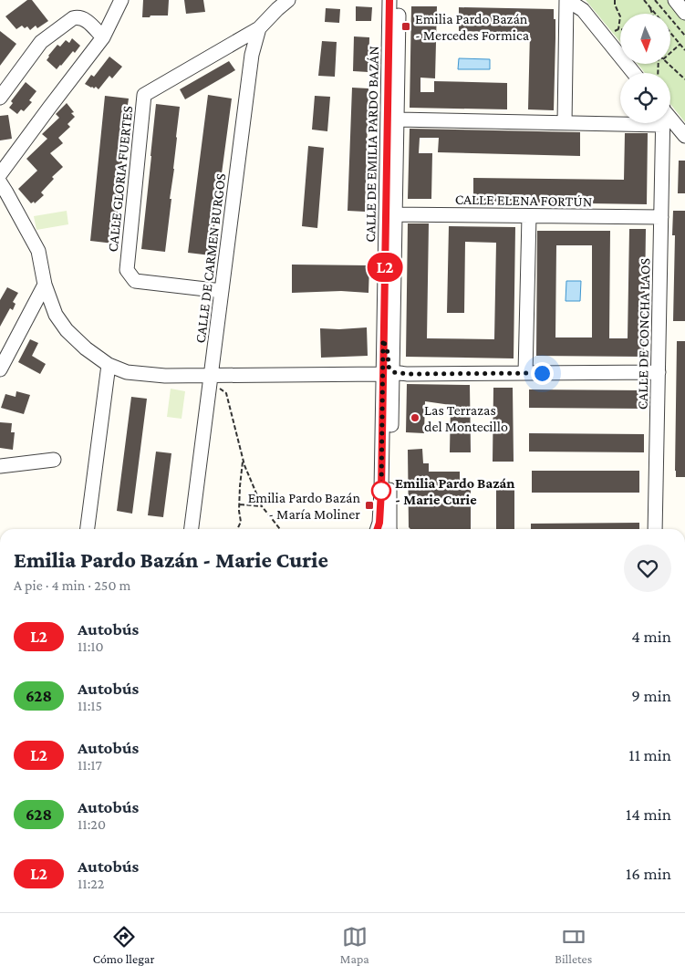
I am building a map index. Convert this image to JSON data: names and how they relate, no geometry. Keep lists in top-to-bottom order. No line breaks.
{"streets":{"street":["CALLE DE EMILIA PARDO BAZÁN","CALLE GLORIA FUERTES","CALLE ELENA FORTÚN","CALLE DE CARMEN BURGOS","CALLE DE CONCHA LAOS"]},"crossings":[["CALLE DE EMILIA PARDO BAZÁN","CALLE ELENA FORTÚN"],["CALLE GLORIA FUERTES","CALLE DE CARMEN BURGOS"],["CALLE ELENA FORTÚN","CALLE DE CONCHA LAOS"]],"places":{"transit":["Emilia Pardo Bazán - Mercedes Formica","Emilia Pardo Bazán - María Moliner"],"other":["Las Terrazas del Montecillo","Emilia Pardo Bazán - Marie Curie"]},"lines":["bus line L2"],"north":"bottom","page":{"on_map":"L2","heading":["Emilia Pardo Bazán - Marie Curie","A pie · 4 min · 250 m"],"list":[{"mark":"L2","name":"Autobús","note":"11:10","value":"4 min"},{"mark":"628","name":"Autobús","note":"11:15","value":"9 min"},{"mark":"L2","name":"Autobús","note":"11:17","value":"11 min"},{"mark":"628","name":"Autobús","note":"11:20","value":"14 min"},{"mark":"L2","name":"Autobús","note":"11:22","value":"16 min"}],"tabs":["Cómo llegar","Mapa","Billetes"]}}
